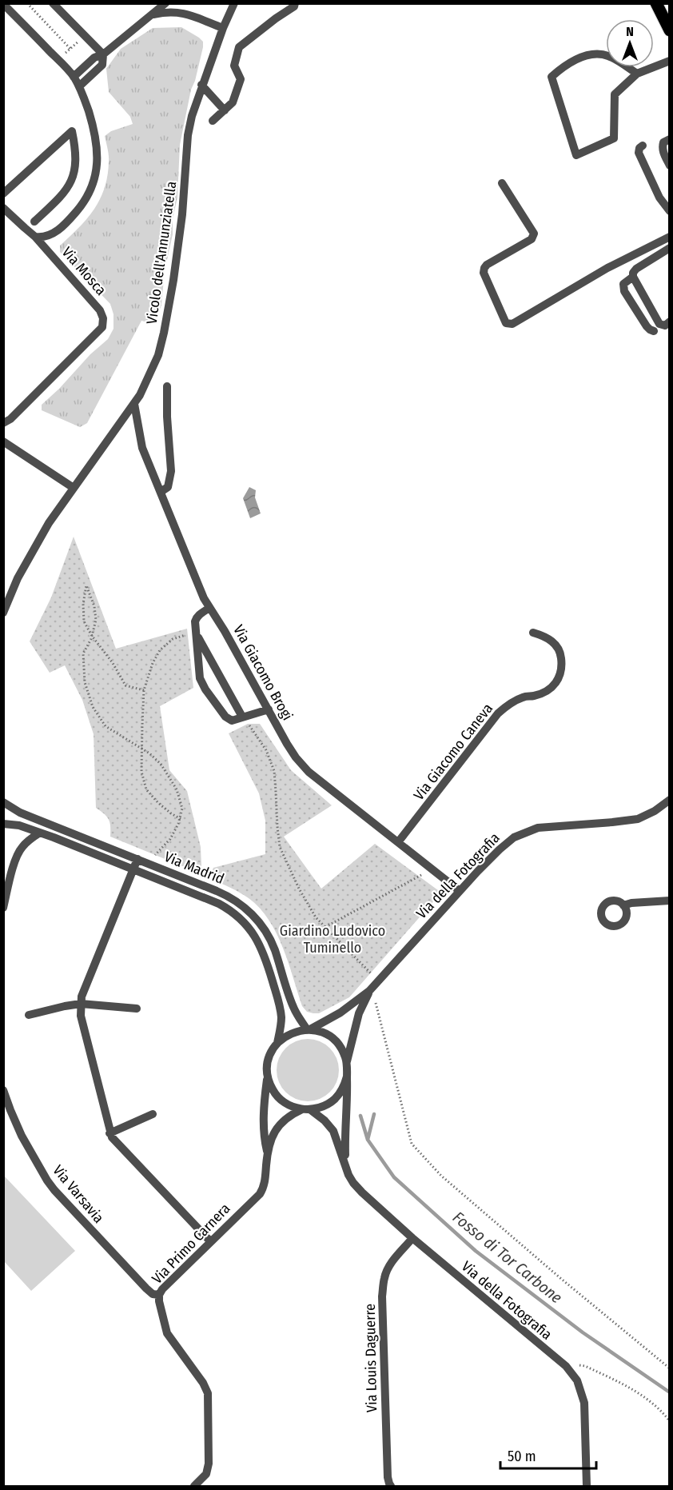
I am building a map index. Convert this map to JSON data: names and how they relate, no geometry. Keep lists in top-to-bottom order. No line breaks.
{"streets":{"street":["Vicolo dell'Annunziatella","Via Mosca","Via Giacomo Brogi","Via Giacomo Caneva","Via Madrid","Via della Fotografia","Via Varsavia","Via Primo Carnera","Via Louis Daguerre"]},"crossings":[["Vicolo dell'Annunziatella","Via Giacomo Brogi"],["Via Giacomo Brogi","Via Giacomo Caneva"],["Via Giacomo Brogi","Via della Fotografia"],["Via Madrid","Via della Fotografia"],["Via Madrid","Via Primo Carnera"],["Via della Fotografia","Via Primo Carnera"],["Via della Fotografia","Via Louis Daguerre"],["Via Varsavia","Via Primo Carnera"]],"water":["Fosso di Tor Carbone"],"parks":["Giardino Ludovico Tuminello"],"scale_bar":"50 m","north":"top"}
